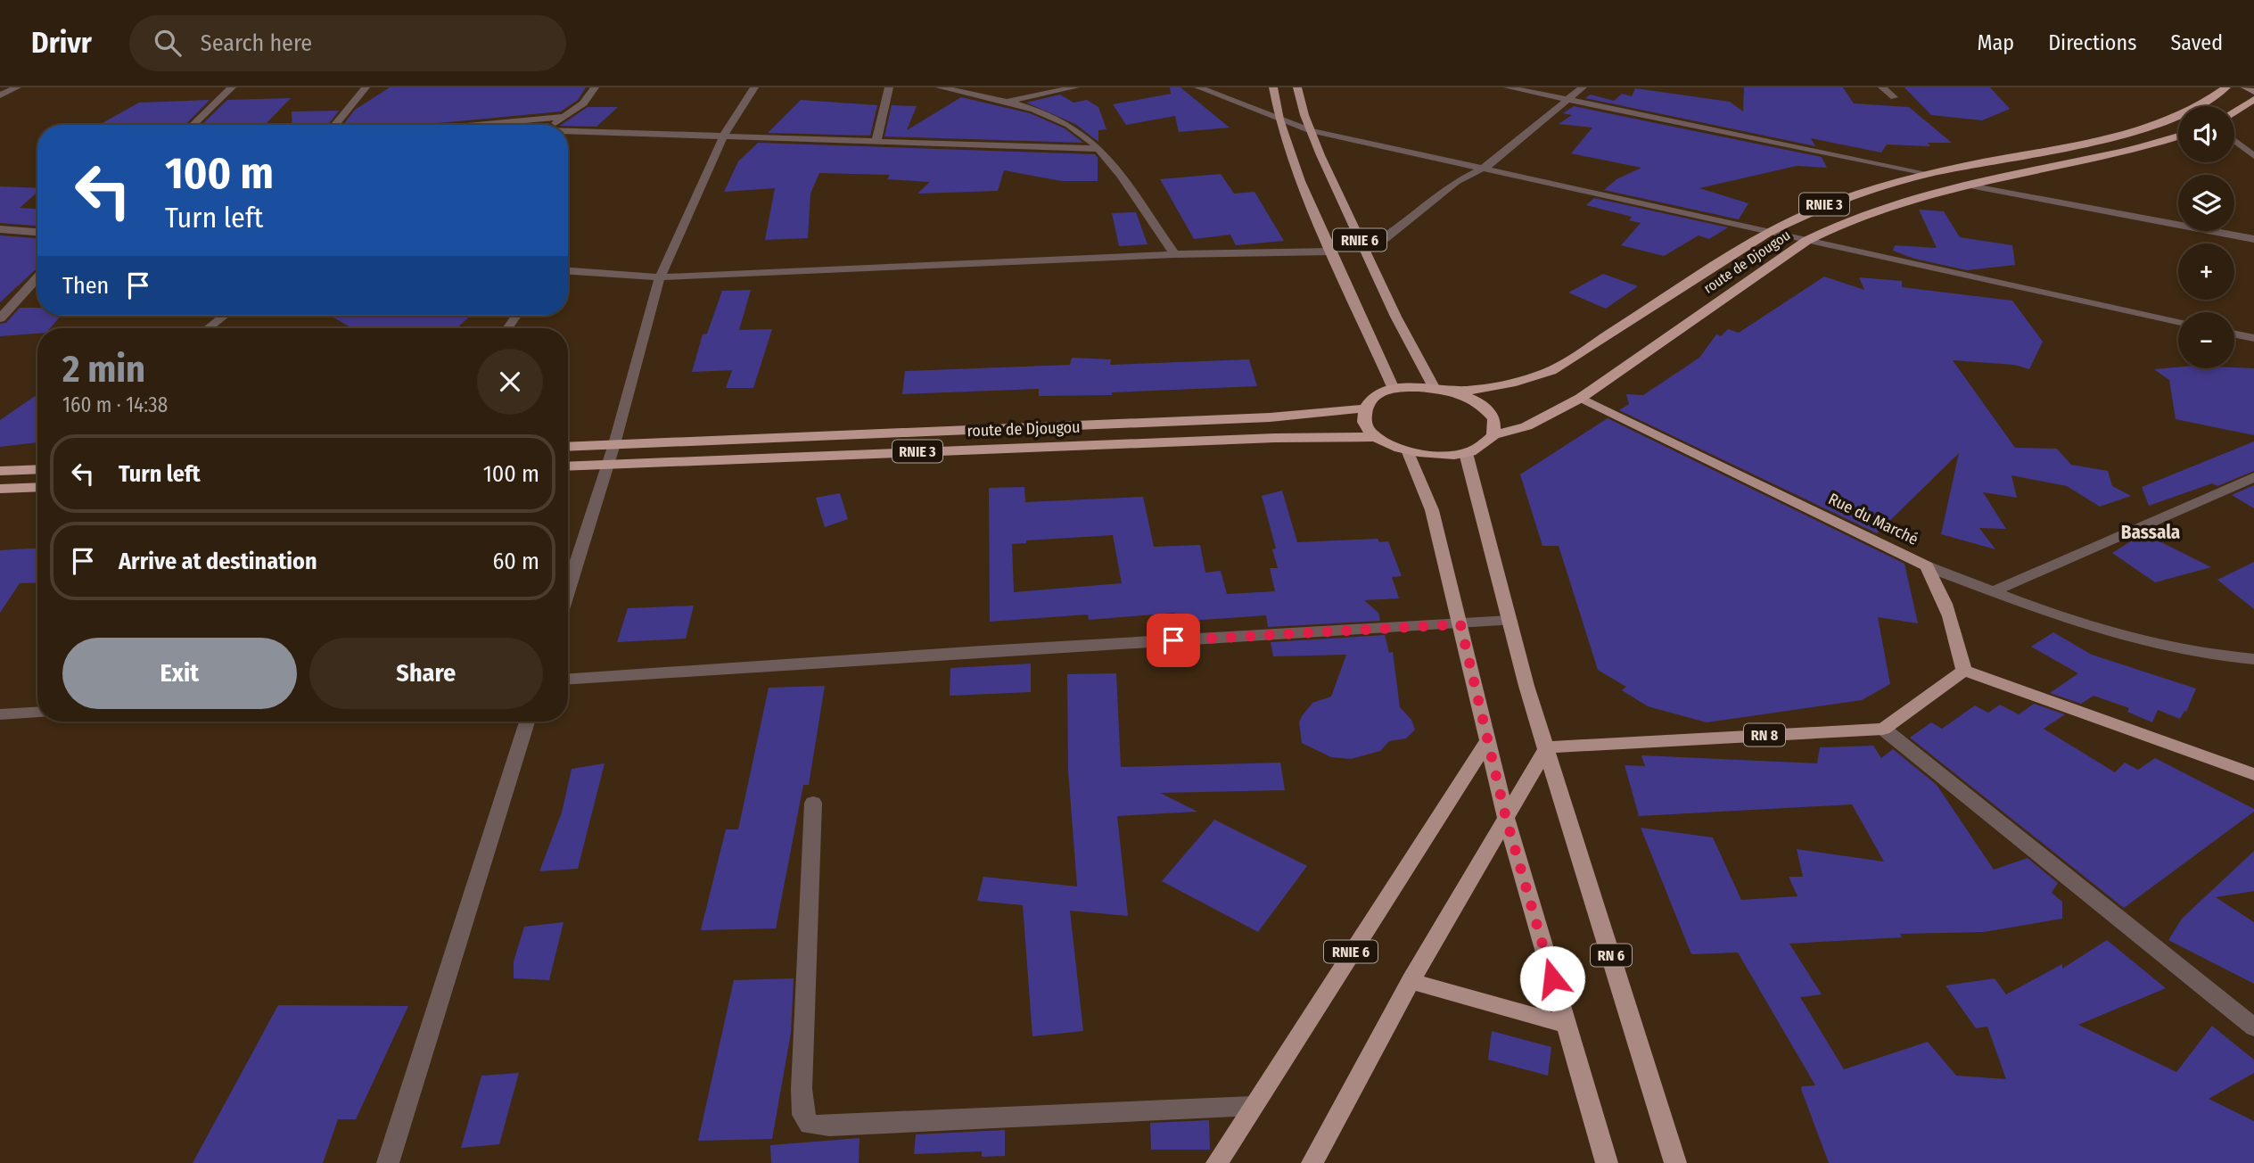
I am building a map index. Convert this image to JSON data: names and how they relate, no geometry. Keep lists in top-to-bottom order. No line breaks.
{"streets":{"highway":["RNIE 3","route de Djougou"],"main road":["RNIE 6","Rue du Marché","RN 8","RN 6"]},"crossings":[["RNIE 3","RNIE 6"],["RNIE 3","route de Djougou"],["route de Djougou","Rue du Marché"],["RN 8","RN 6"]],"districts":["Bassala"],"page":{"header":"Drivr","search":"Search here","nav":["Map","Directions","Saved"],"map_buttons":["+","−"],"turn":["100 m","Turn left"],"then":"Then","heading":["2 min","160 m · 14:38"],"list":[{"name":"Turn left","value":"100 m"},{"name":"Arrive at destination","value":"60 m"}],"buttons":["Exit","Share"]}}
